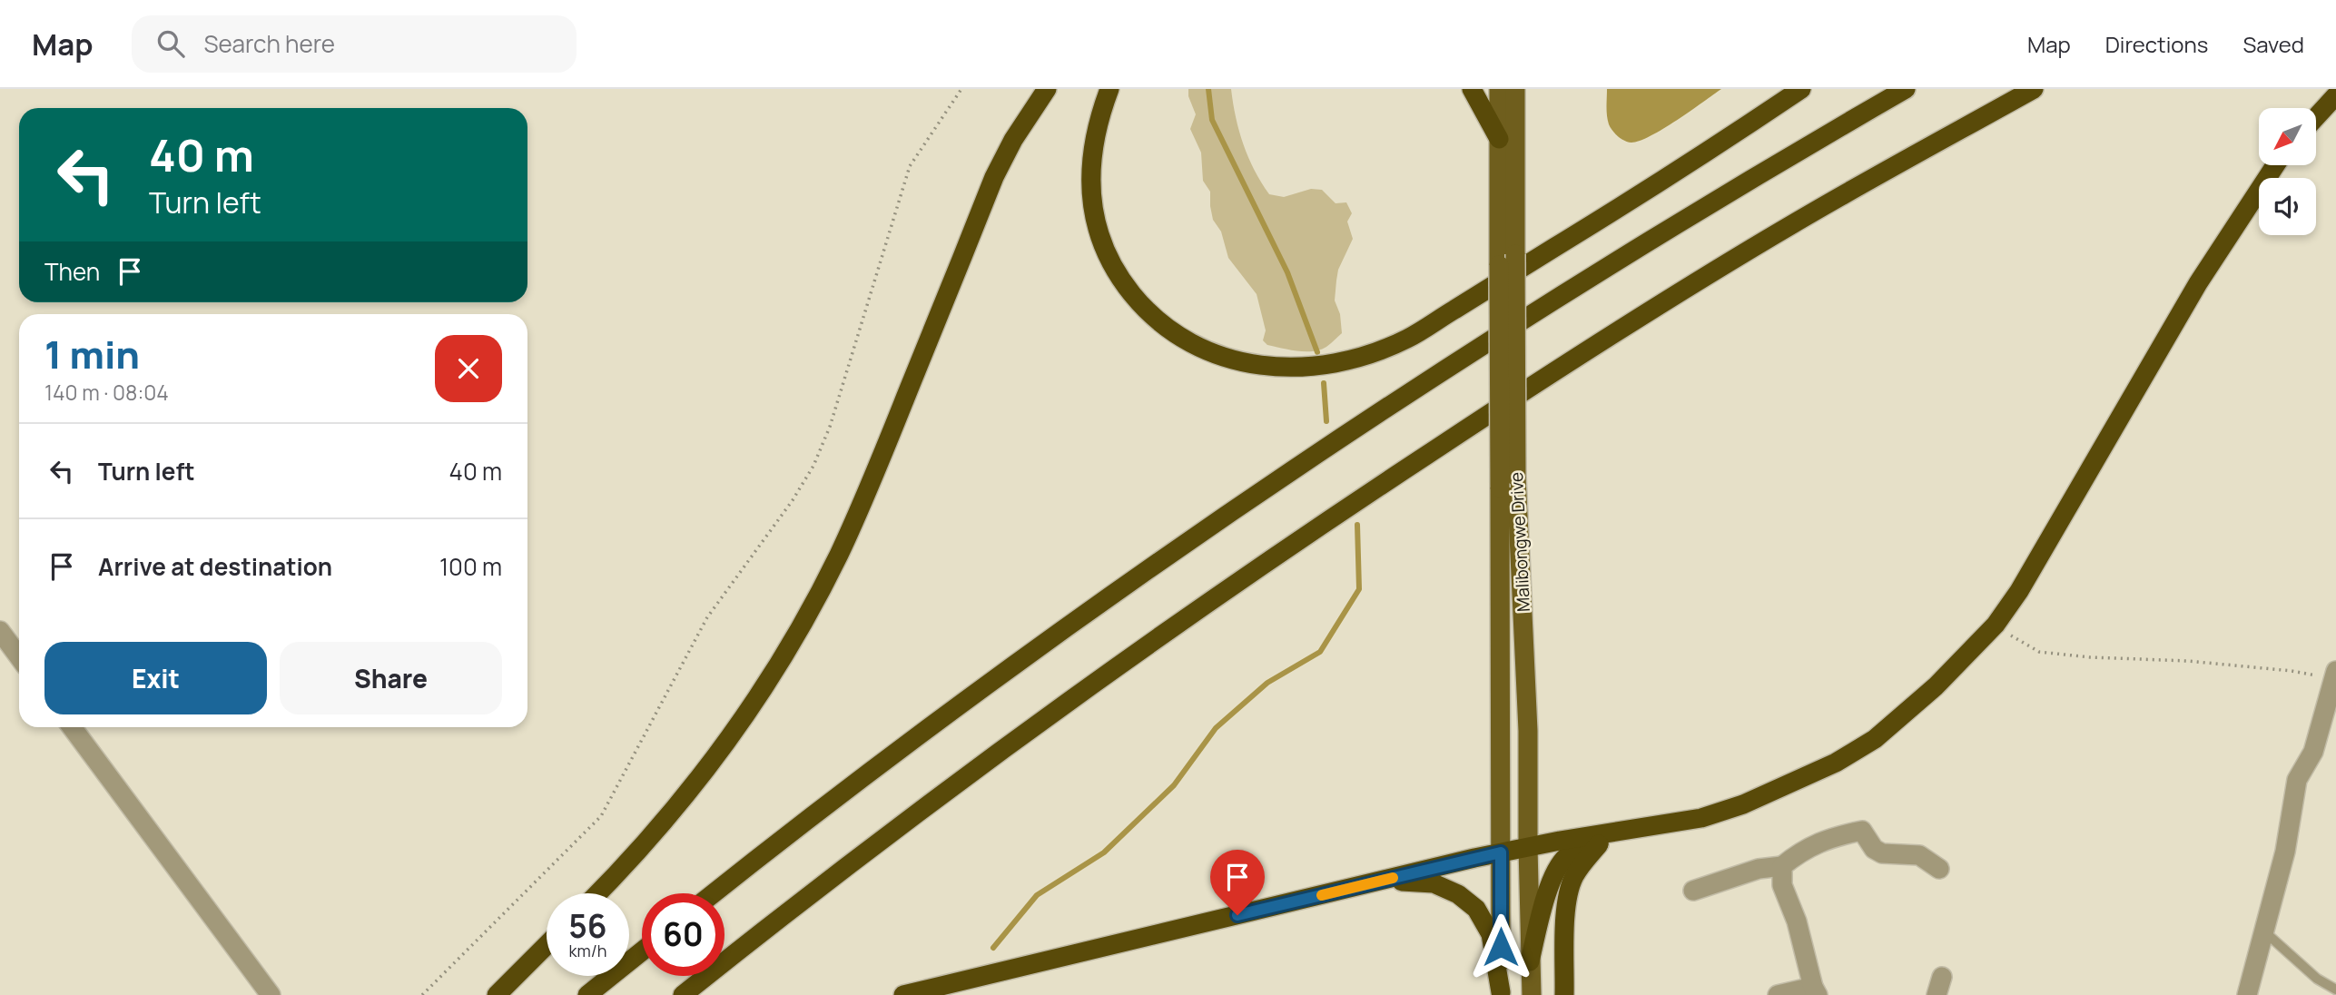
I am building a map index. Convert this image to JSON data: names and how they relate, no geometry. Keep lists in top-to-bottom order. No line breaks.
{"streets":{"main road":["Malibongwe Drive"]},"north":"bottom left","page":{"header":"Map","search":"Search here","nav":["Map","Directions","Saved"],"turn":["40 m","Turn left"],"then":"Then","heading":["1 min","140 m · 08:04"],"list":[{"name":"Turn left","value":"40 m"},{"name":"Arrive at destination","value":"100 m"}],"buttons":["Exit","Share"],"speed":"56 km/h","limit":"60"}}
